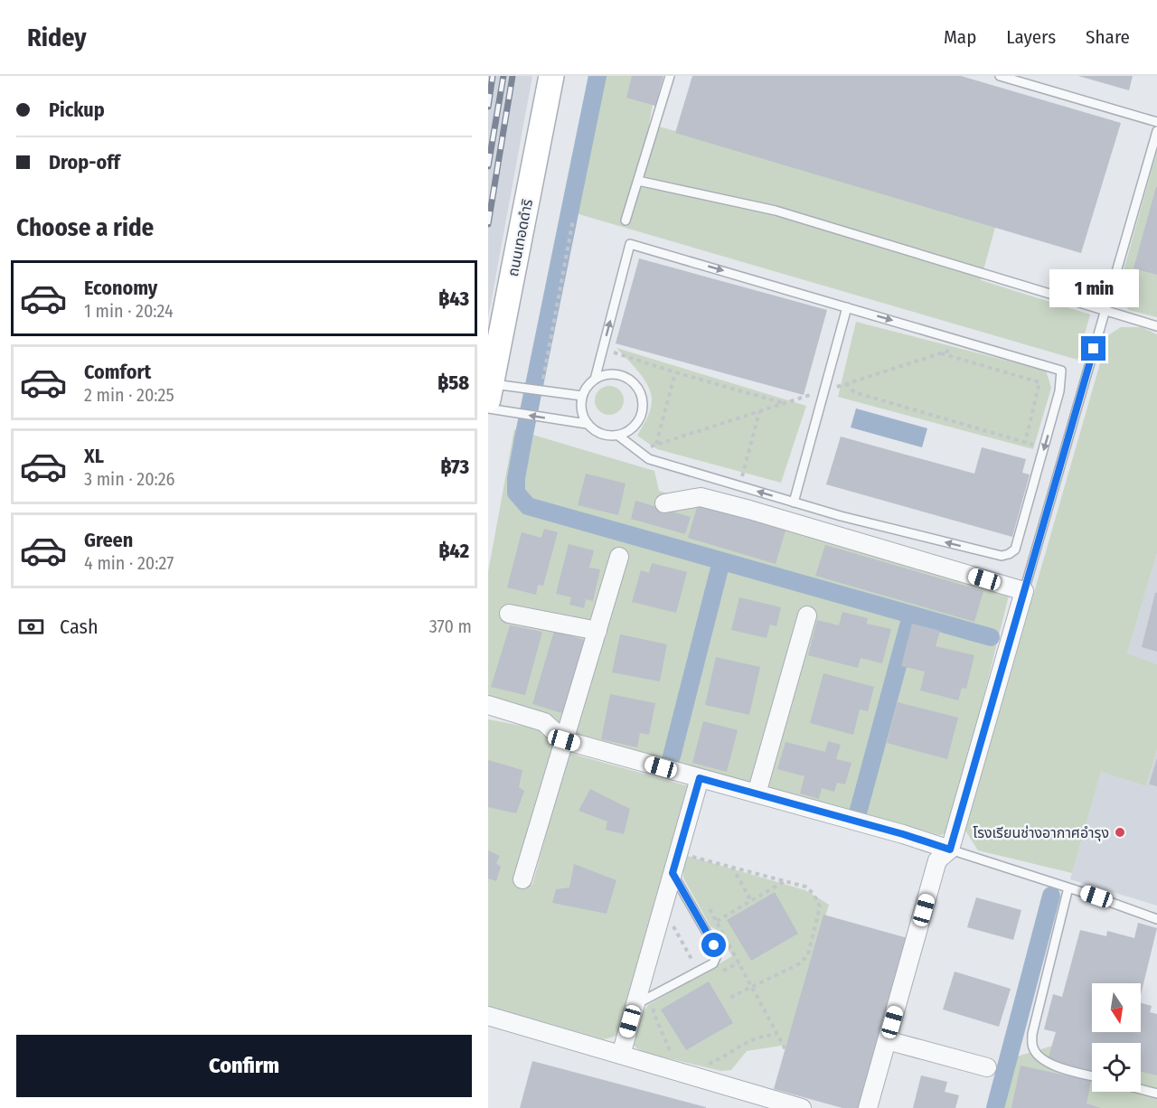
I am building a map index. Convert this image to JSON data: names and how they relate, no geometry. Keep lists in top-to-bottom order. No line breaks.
{"streets":{"street":["ถนนเทอดดำริ"]},"places":["โรงเรียนช่างอากาศอำรุง"],"north":"bottom","page":{"header":"Ridey","nav":["Map","Layers","Share"],"banner":["Pickup","Drop-off"],"heading":"Choose a ride","list":[{"name":"Economy","note":"1 min · 20:24","value":"฿43"},{"name":"Comfort","note":"2 min · 20:25","value":"฿58"},{"name":"XL","note":"3 min · 20:26","value":"฿73"},{"name":"Green","note":"4 min · 20:27","value":"฿42"}],"bubble":"1 min","pay":["Cash","370 m"],"buttons":"Confirm"}}
